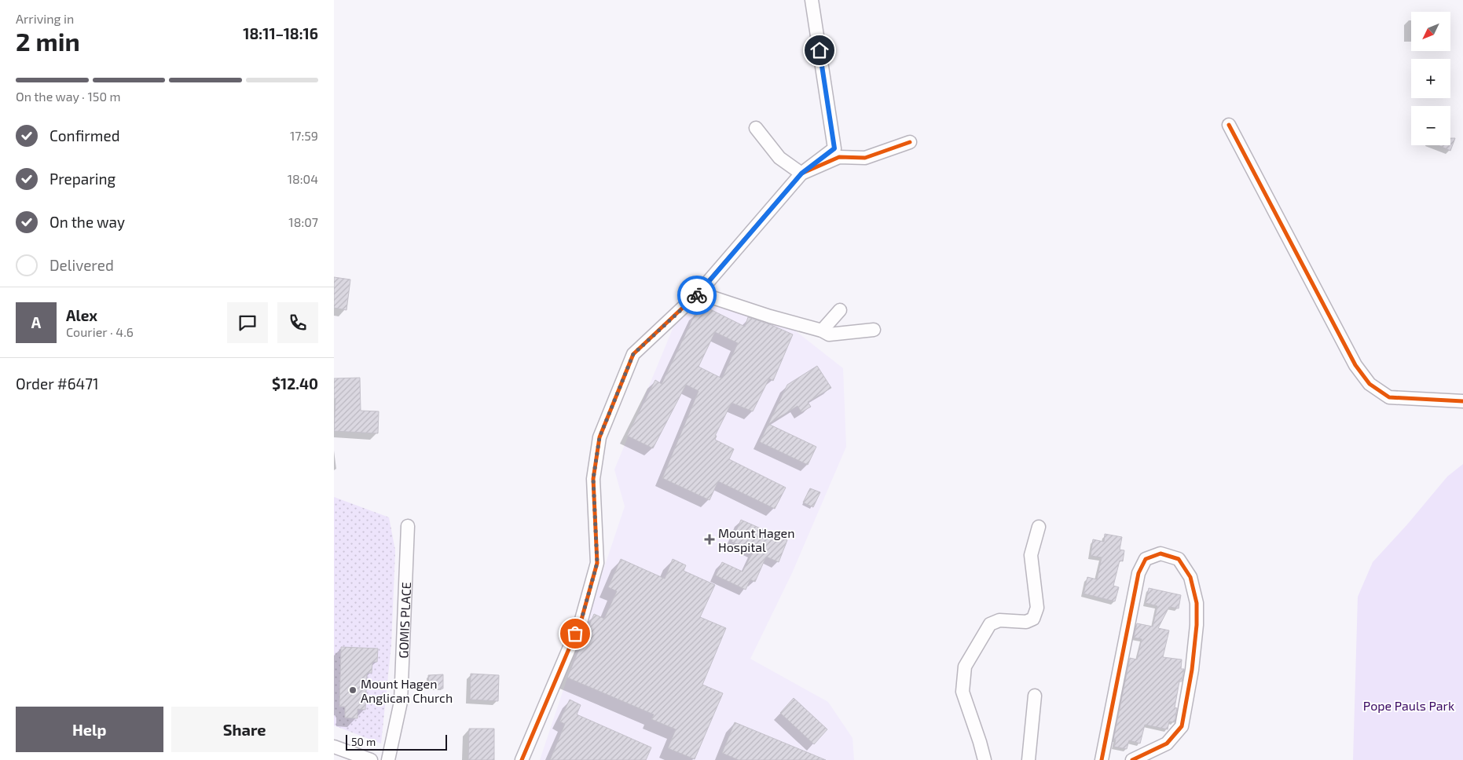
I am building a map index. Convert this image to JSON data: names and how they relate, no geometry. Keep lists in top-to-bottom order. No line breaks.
{"streets":{"street":["GOMIS PLACE"]},"parks":["Pope Pauls Park"],"places":{"health":["Mount Hagen Hospital"],"other":["Mount Hagen Anglican Church"]},"scale_bar":"50 m","north":"bottom left","page":{"heading":["2 min","Arriving in","18:11–18:16"],"panel":["Alex","Courier · 4.6","Order #6471","$12.40"],"map_buttons":["+","−"],"bar":"On the way · 150 m","list":[["Confirmed","17:59"],["Preparing","18:04"],["On the way","18:07"],"Delivered"],"round":"A","buttons":["Help","Share"],"scale":"50 m"}}
